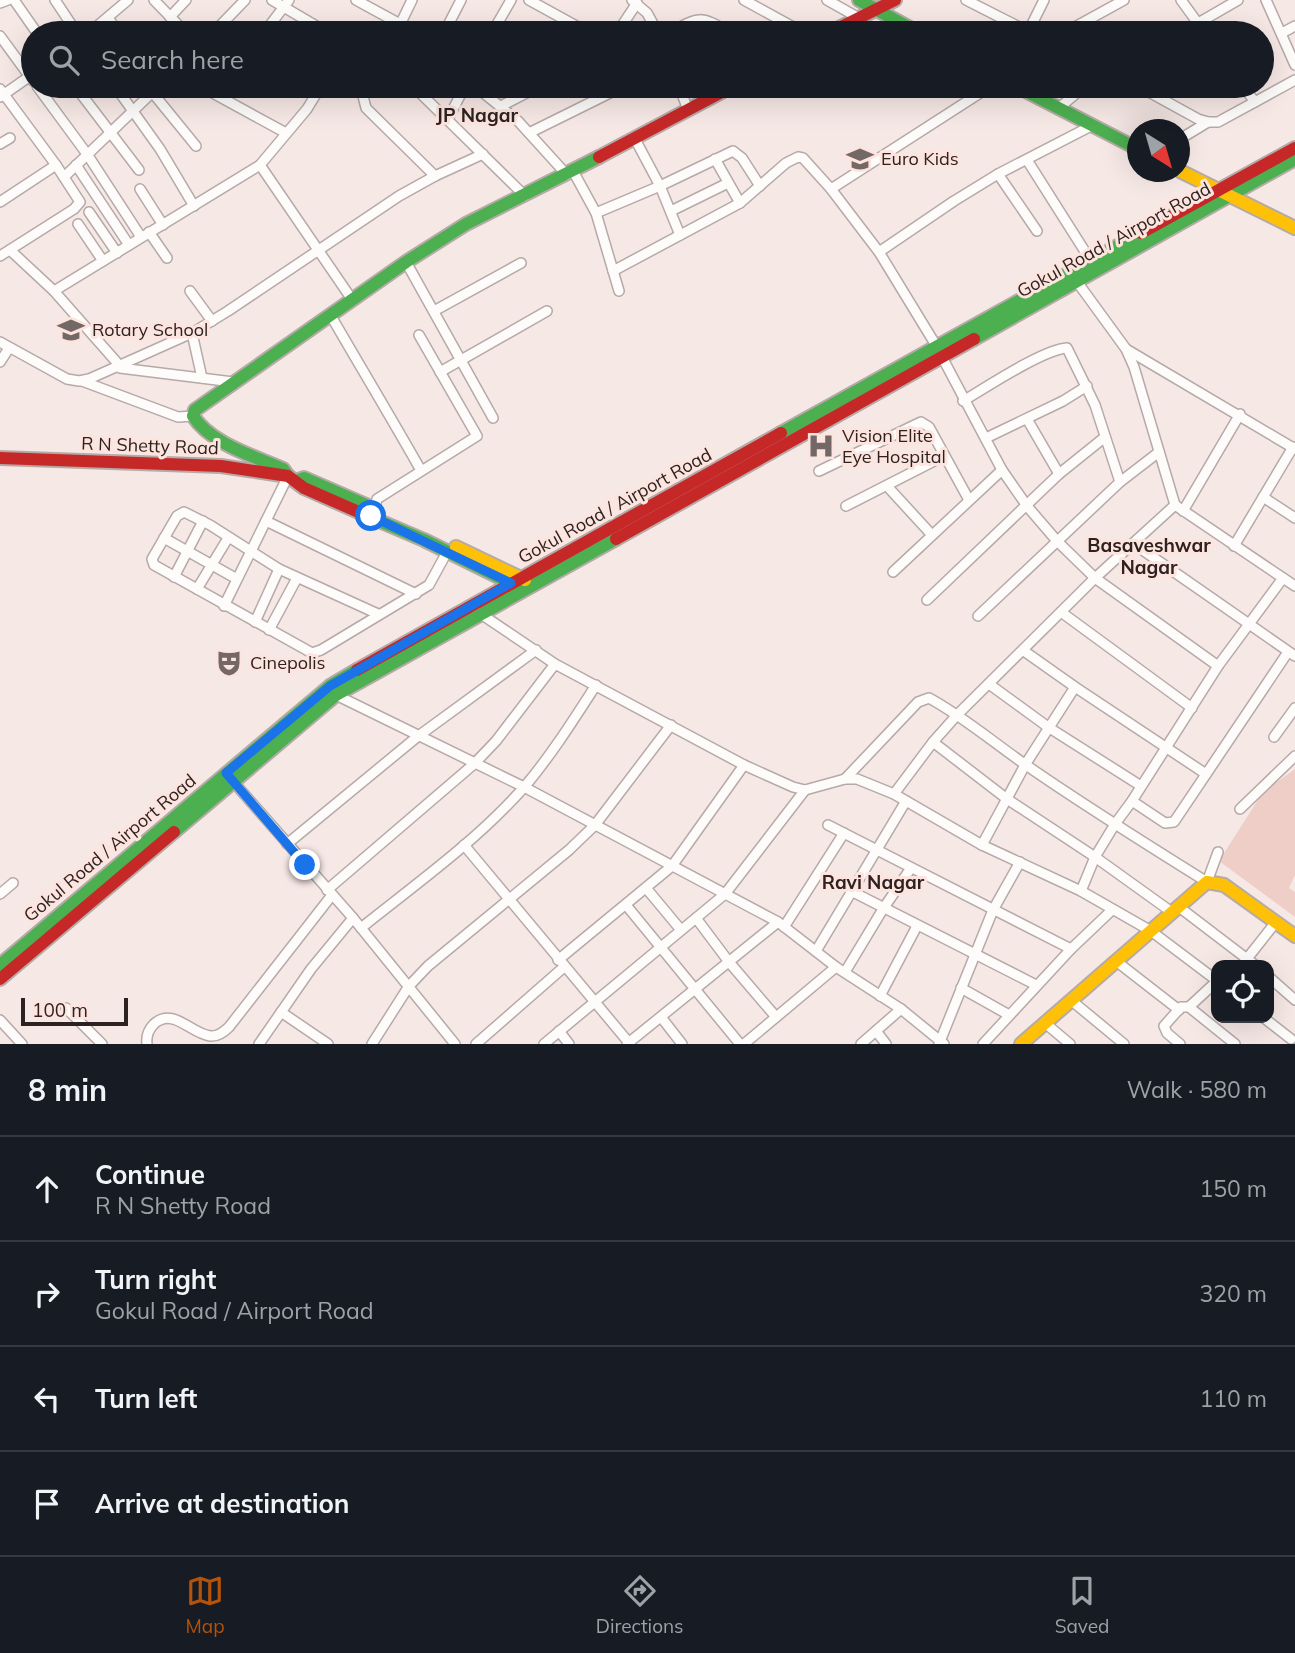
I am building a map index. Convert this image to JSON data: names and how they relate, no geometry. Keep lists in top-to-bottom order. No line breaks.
{"streets":{"main road":["Gokul Road / Airport Road","R N Shetty Road"]},"crossings":[["Gokul Road / Airport Road","R N Shetty Road"]],"districts":["JP Nagar","Basaveshwar Nagar","Ravi Nagar"],"places":{"school or university":["Euro Kids","Rotary School"],"hospital":["Vision Elite Eye Hospital"],"theatre":["Cinepolis"]},"scale_bar":"100 m","north":"bottom right","page":{"search":"Search here","scale":"100 m","heading":["8 min","Walk · 580 m"],"list":[["Continue","R N Shetty Road","150 m"],["Turn right","Gokul Road / Airport Road","320 m"],["Turn left","110 m"],"Arrive at destination"],"nav":["Map","Directions","Saved"]}}
